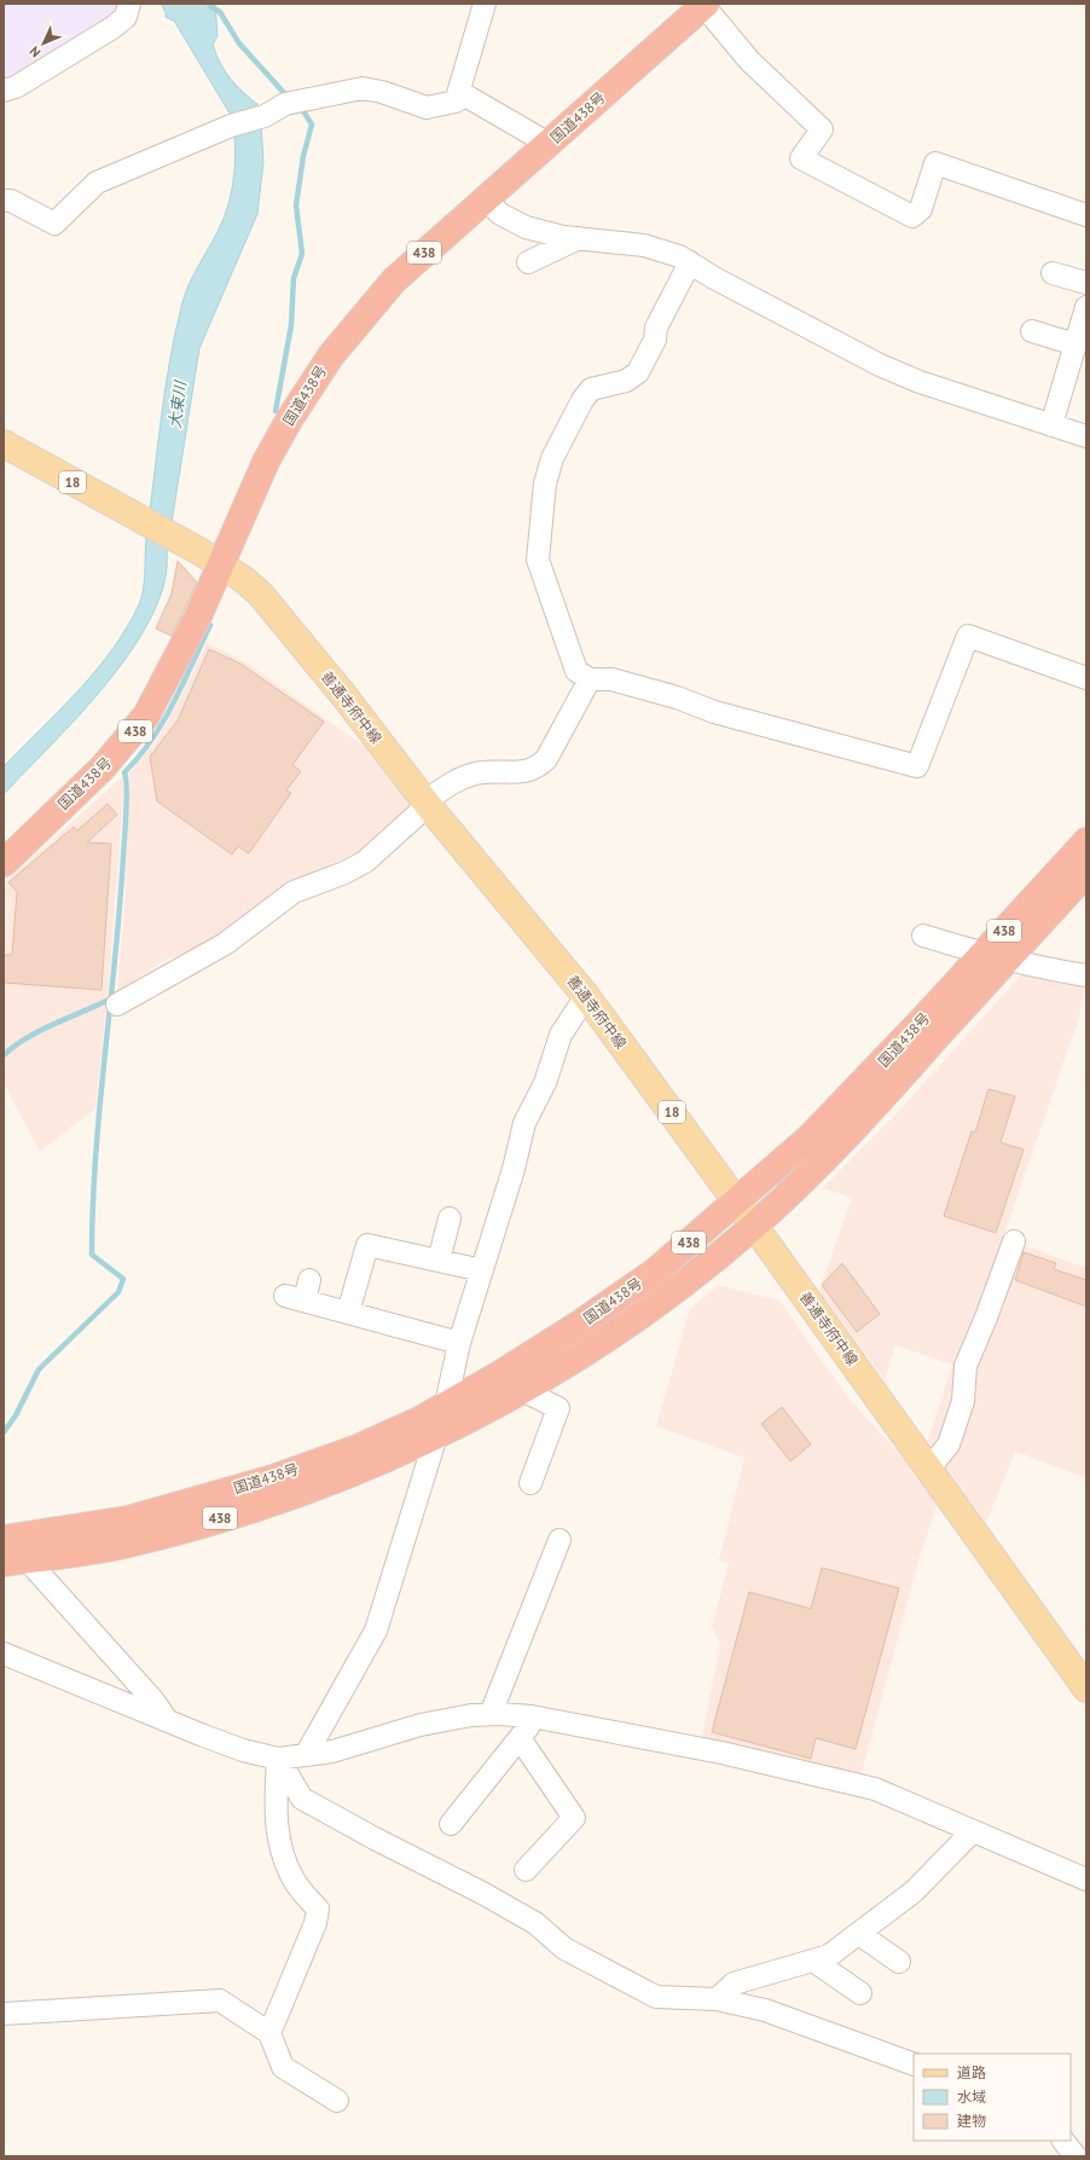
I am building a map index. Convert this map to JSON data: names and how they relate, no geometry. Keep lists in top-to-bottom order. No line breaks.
{"streets":{"highway":["国道438号","438"],"main road":["18","善通寺府中線"]},"crossings":[["国道438号","善通寺府中線"]],"water":["大束川"],"legend":["道路","水域","建物"],"north":"bottom left"}
